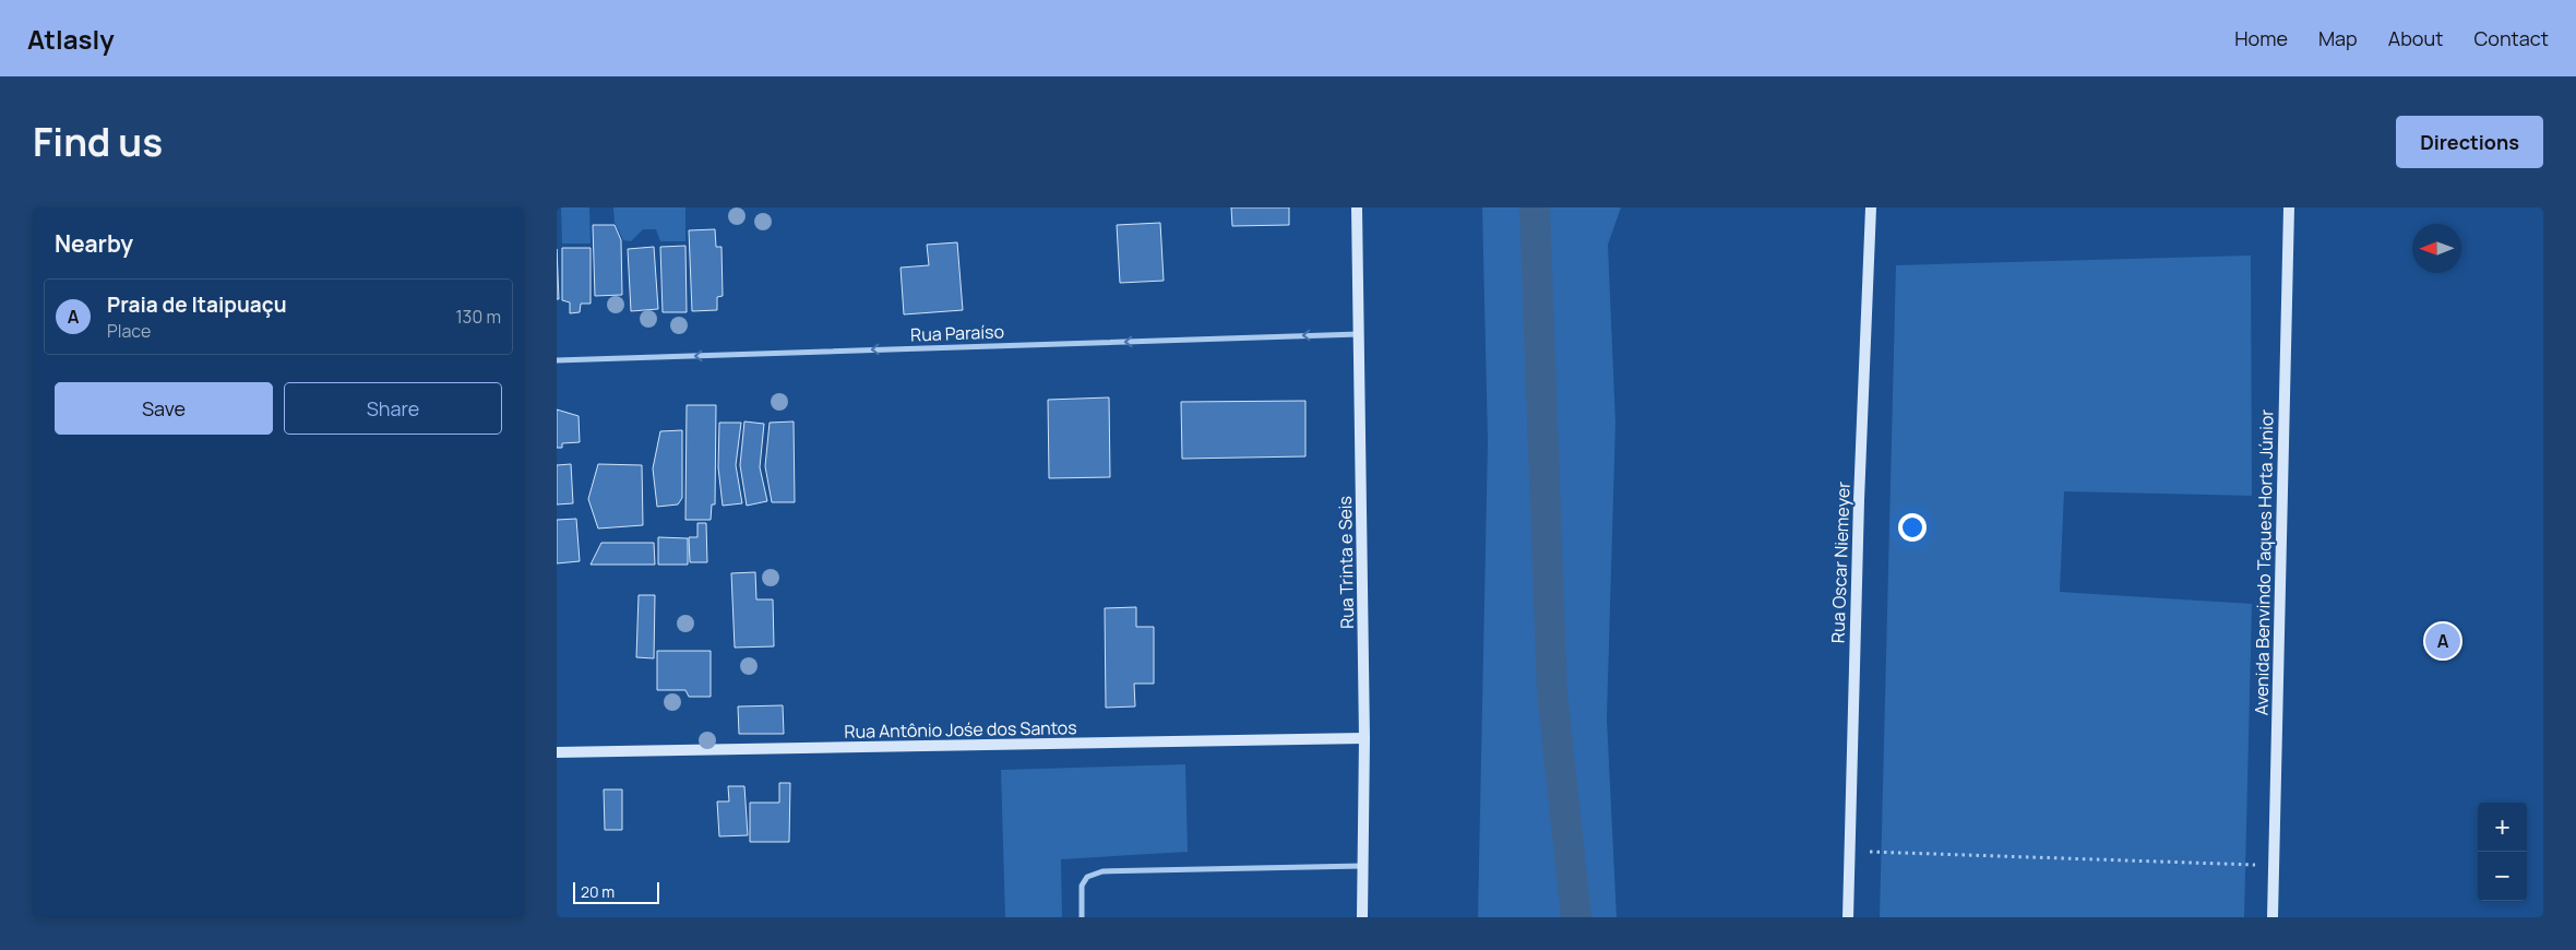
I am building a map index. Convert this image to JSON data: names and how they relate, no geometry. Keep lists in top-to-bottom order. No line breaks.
{"streets":{"street":["Rua Paraíso","Rua Trinta e Seis","Rua Oscar Niemeyer","Avenida Benvindo Taques Horta Júnior","Rua Antônio Jośe dos Santos"]},"crossings":[["Rua Paraíso","Rua Trinta e Seis"],["Rua Trinta e Seis","Rua Antônio Jośe dos Santos"]],"one_way":["Rua Paraíso"],"scale_bar":"20 m","north":"left","page":{"header":"Atlasly","nav":["Home","Map","About","Contact"],"title":"Find us","buttons":["Directions",["Save","Share"]],"heading":"Nearby","list":[{"mark":"A","name":"Praia de Itaipuaçu","note":"Place","value":"130 m"}],"pins":"A","map_buttons":["+","−"],"scale":"20 m"}}
